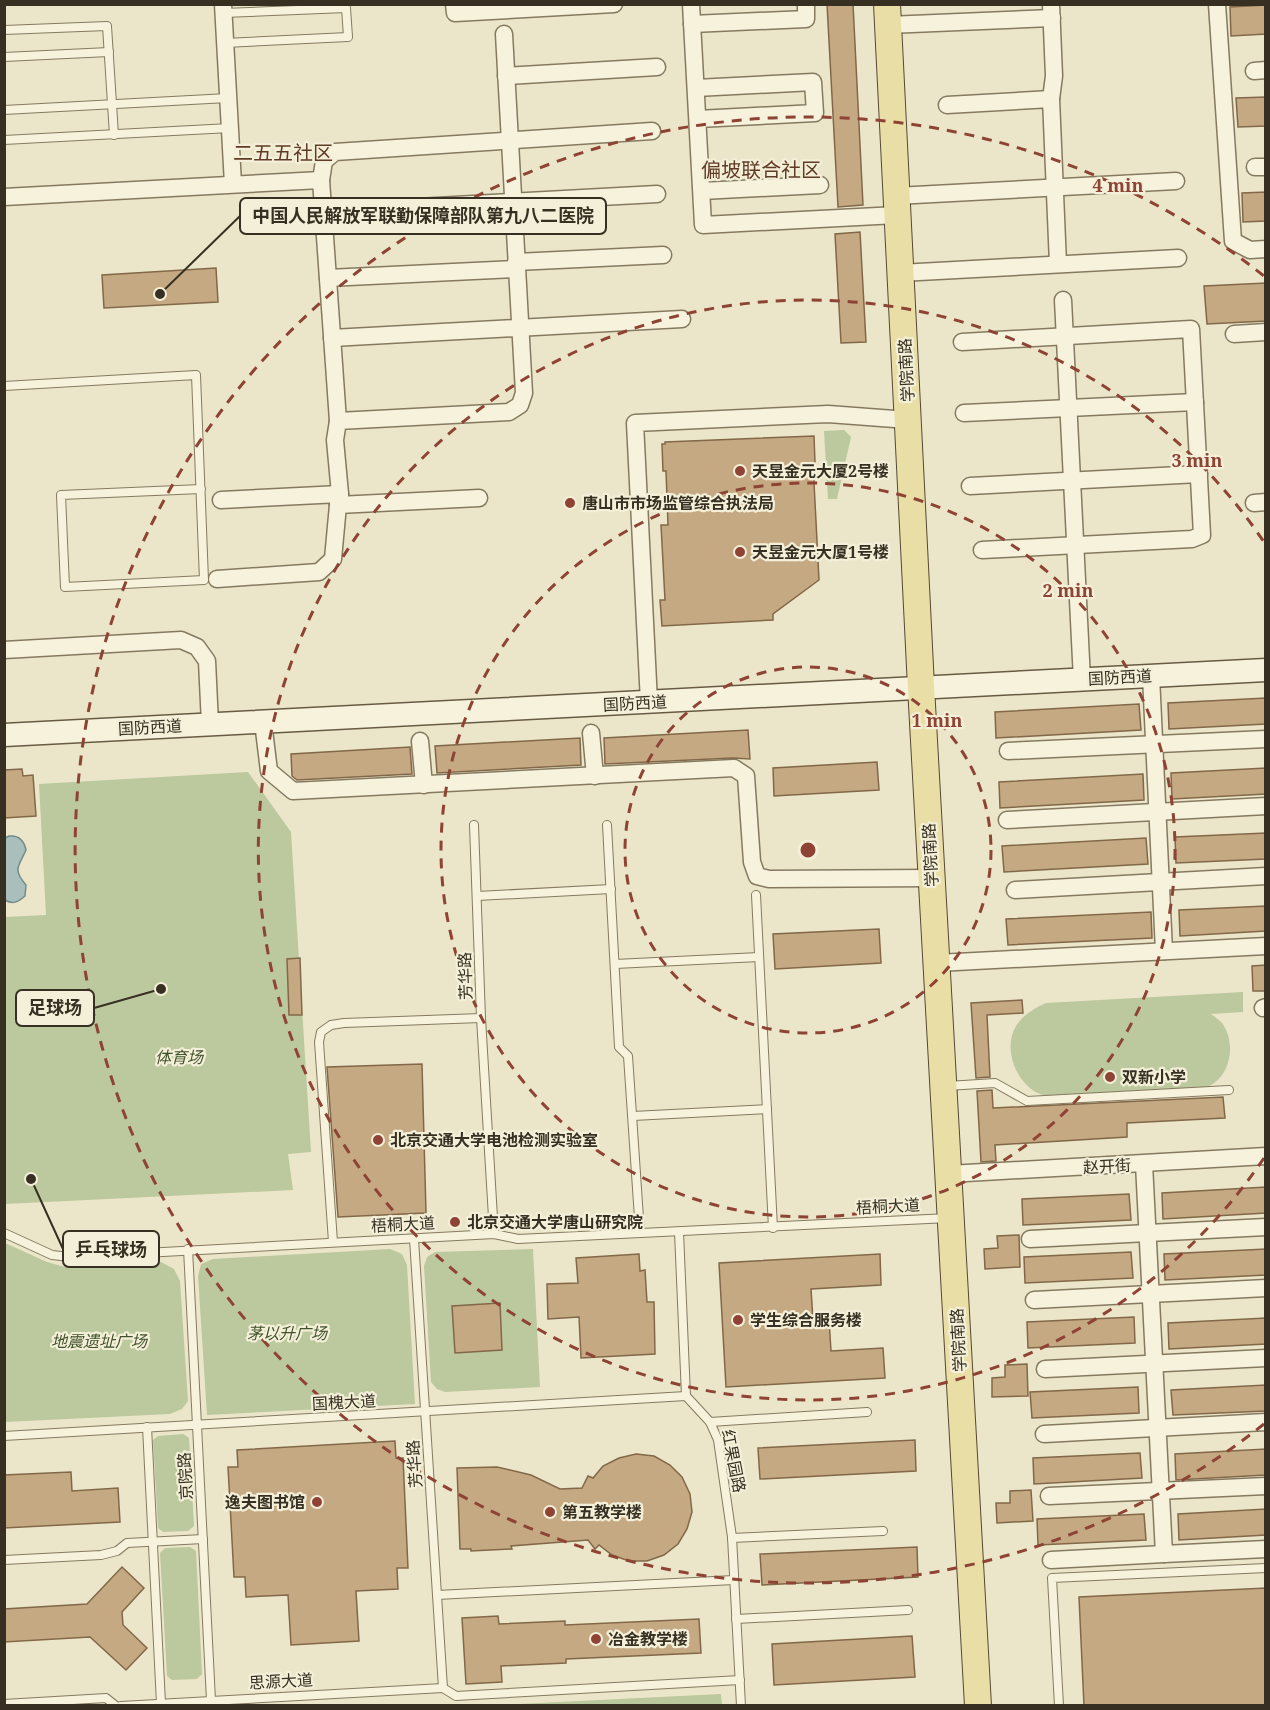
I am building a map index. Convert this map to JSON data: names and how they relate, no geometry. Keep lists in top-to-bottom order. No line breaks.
{"streets":{"main road":["学院南路"],"street":["国防西道","赵开街"],"lane":["芳华路","梧桐大道","国槐大道","红果园路","京院路","思源大道"]},"crossings":[["学院南路","国防西道"],["学院南路","赵开街"],["学院南路","梧桐大道"],["芳华路","梧桐大道"],["芳华路","国槐大道"],["芳华路","思源大道"],["梧桐大道","京院路"],["国槐大道","红果园路"],["国槐大道","京院路"],["红果园路","思源大道"],["京院路","思源大道"]],"districts":["二五五社区","偏坡联合社区"],"parks":["体育场","茅以升广场","地震遗址广场"],"places":["中国人民解放军联勤保障部队第九八二医院","天昱金元大厦2号楼","唐山市市场监管综合执法局","天昱金元大厦1号楼","足球场","双新小学","北京交通大学电池检测实验室","乒乓球场","北京交通大学唐山研究院","学生综合服务楼","逸夫图书馆","第五教学楼","冶金教学楼"],"rings":["4 min","3 min","2 min","1 min"]}
